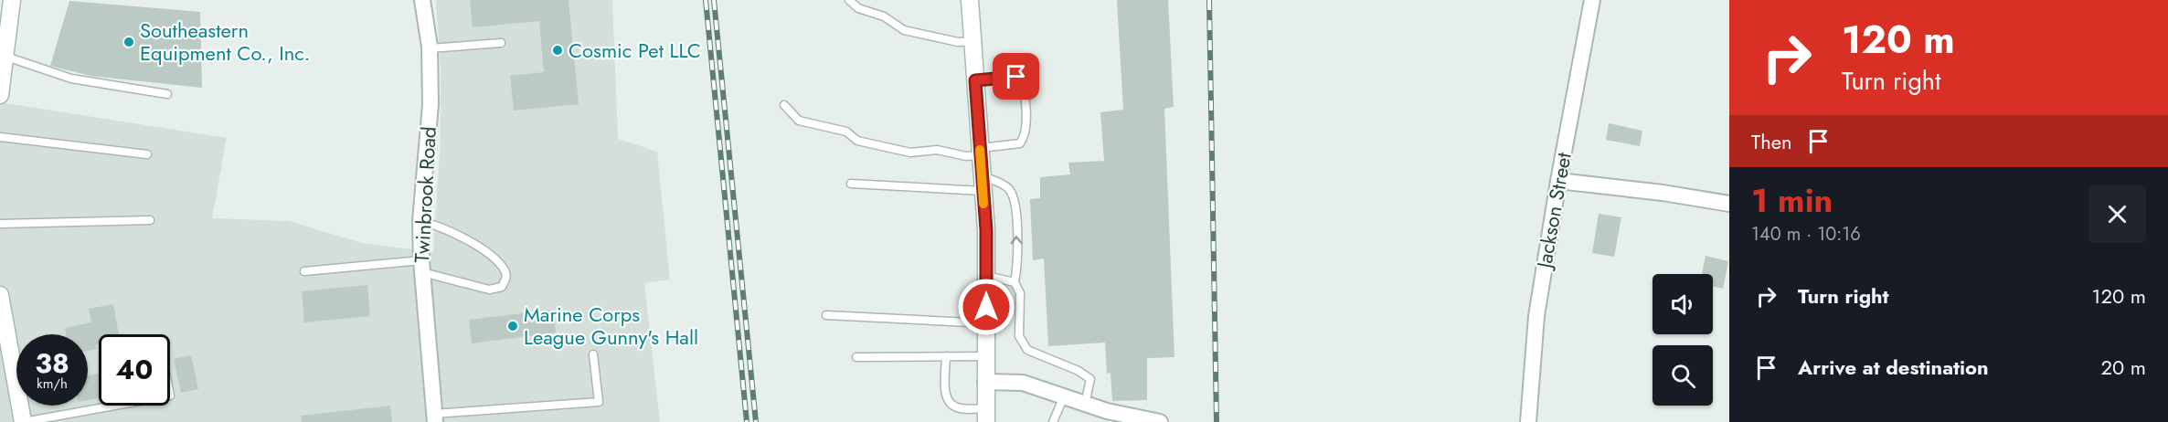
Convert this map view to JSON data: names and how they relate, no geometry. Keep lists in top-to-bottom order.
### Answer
{
  "streets": {
    "street": ["Twinbrook Road", "Jackson Street"]
  },
  "places": ["Southeastern Equipment Co., Inc.", "Cosmic Pet LLC", "Marine Corps League Gunny's Hall"],
  "page": {
    "turn": ["120 m", "Turn right"],
    "then": "Then",
    "heading": ["1 min", "140 m · 10:16"],
    "list": [
      {
        "name": "Turn right",
        "value": "120 m"
      },
      {
        "name": "Arrive at destination",
        "value": "20 m"
      }
    ],
    "speed": "38 km/h",
    "limit": "40"
  }
}
